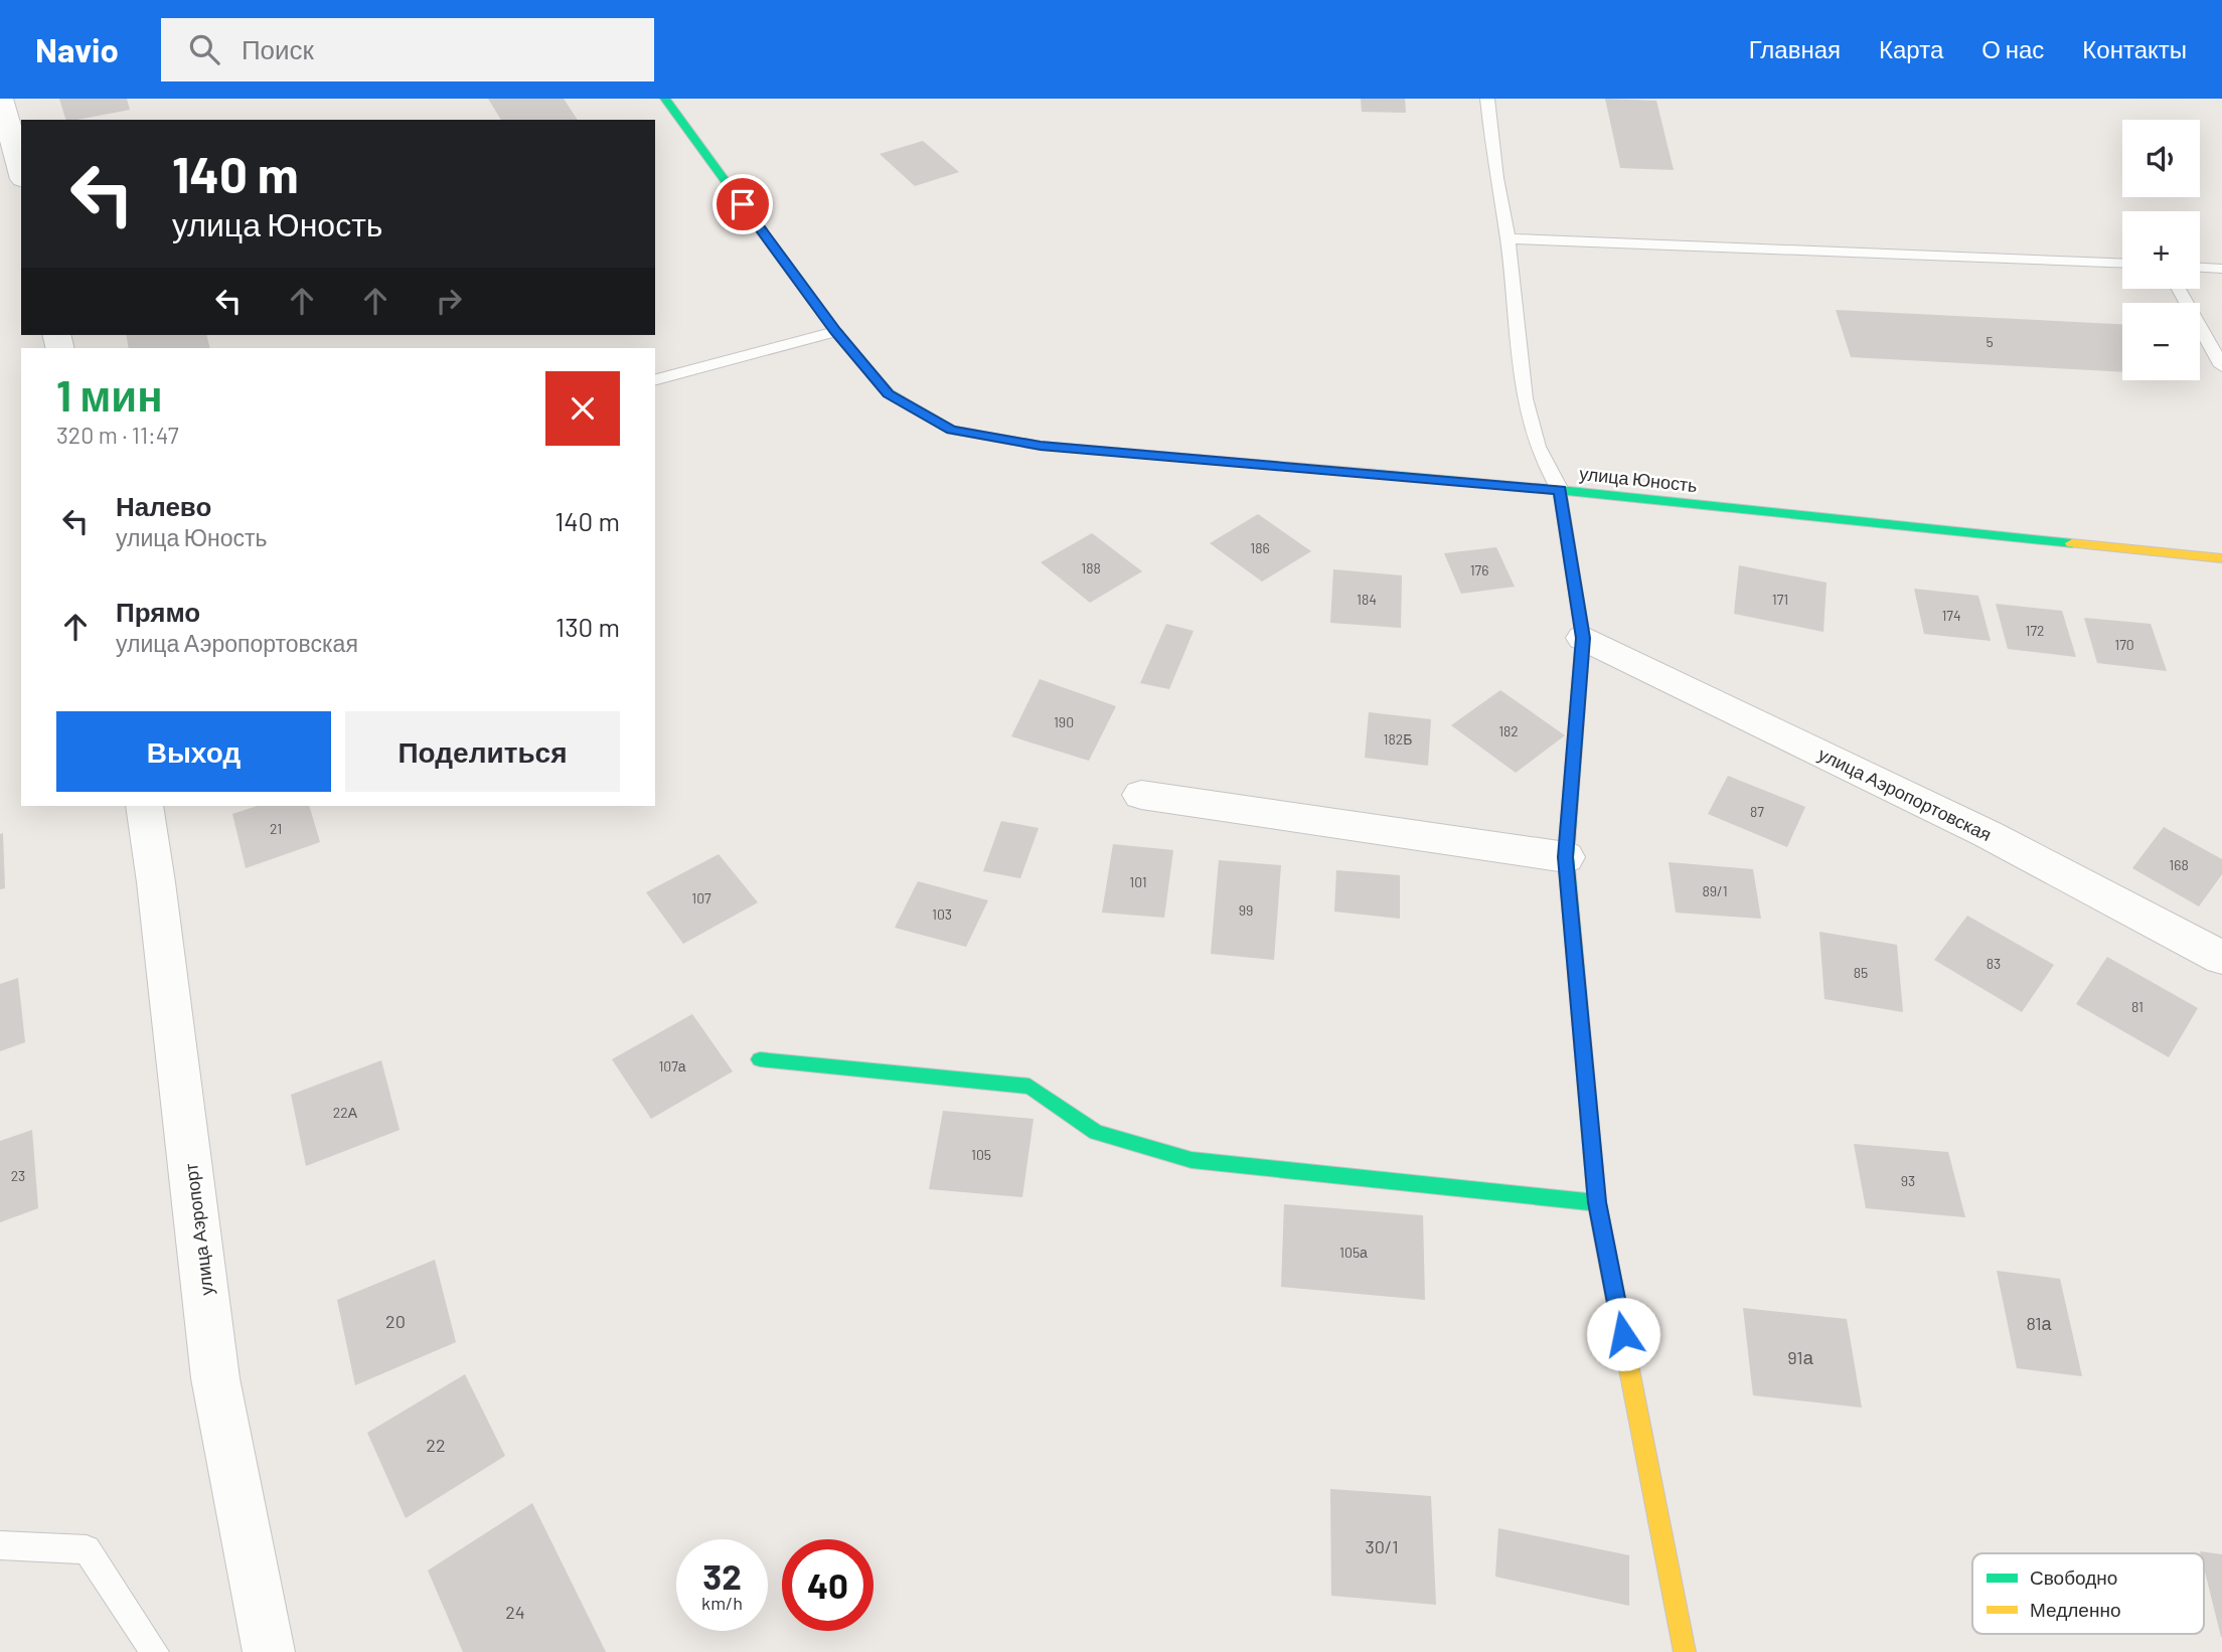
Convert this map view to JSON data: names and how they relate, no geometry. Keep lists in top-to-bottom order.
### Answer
{
  "streets": {
    "street": ["улица Юность", "улица Аэропортовская", "улица Аэропорт"]
  },
  "house_numbers": [
    "5",
    "186",
    "188",
    "176",
    "184",
    "171",
    "174",
    "172",
    "170",
    "190",
    "182",
    "182Б",
    "87",
    "21",
    "168",
    "101",
    "89/1",
    "107",
    "99",
    "103",
    "83",
    "85",
    "81",
    "107а",
    "22А",
    "105",
    "23",
    "93",
    "105а",
    "20",
    "81а",
    "91а",
    "22",
    "30/1",
    "24"
  ],
  "legend": ["Свободно", "Медленно"],
  "page": {
    "header": "Navio",
    "search": "Поиск",
    "nav": [
      "Главная",
      "Карта",
      "О нас",
      "Контакты"
    ],
    "map_buttons": ["+", "−"],
    "turn": ["140 m", "улица Юность"],
    "heading": ["1 мин", "320 m · 11:47"],
    "list": [
      {
        "name": "Налево",
        "note": "улица Юность",
        "value": "140 m"
      },
      {
        "name": "Прямо",
        "note": "улица Аэропортовская",
        "value": "130 m"
      }
    ],
    "buttons": ["Выход", "Поделиться"],
    "speed": "32 km/h",
    "limit": "40"
  }
}
